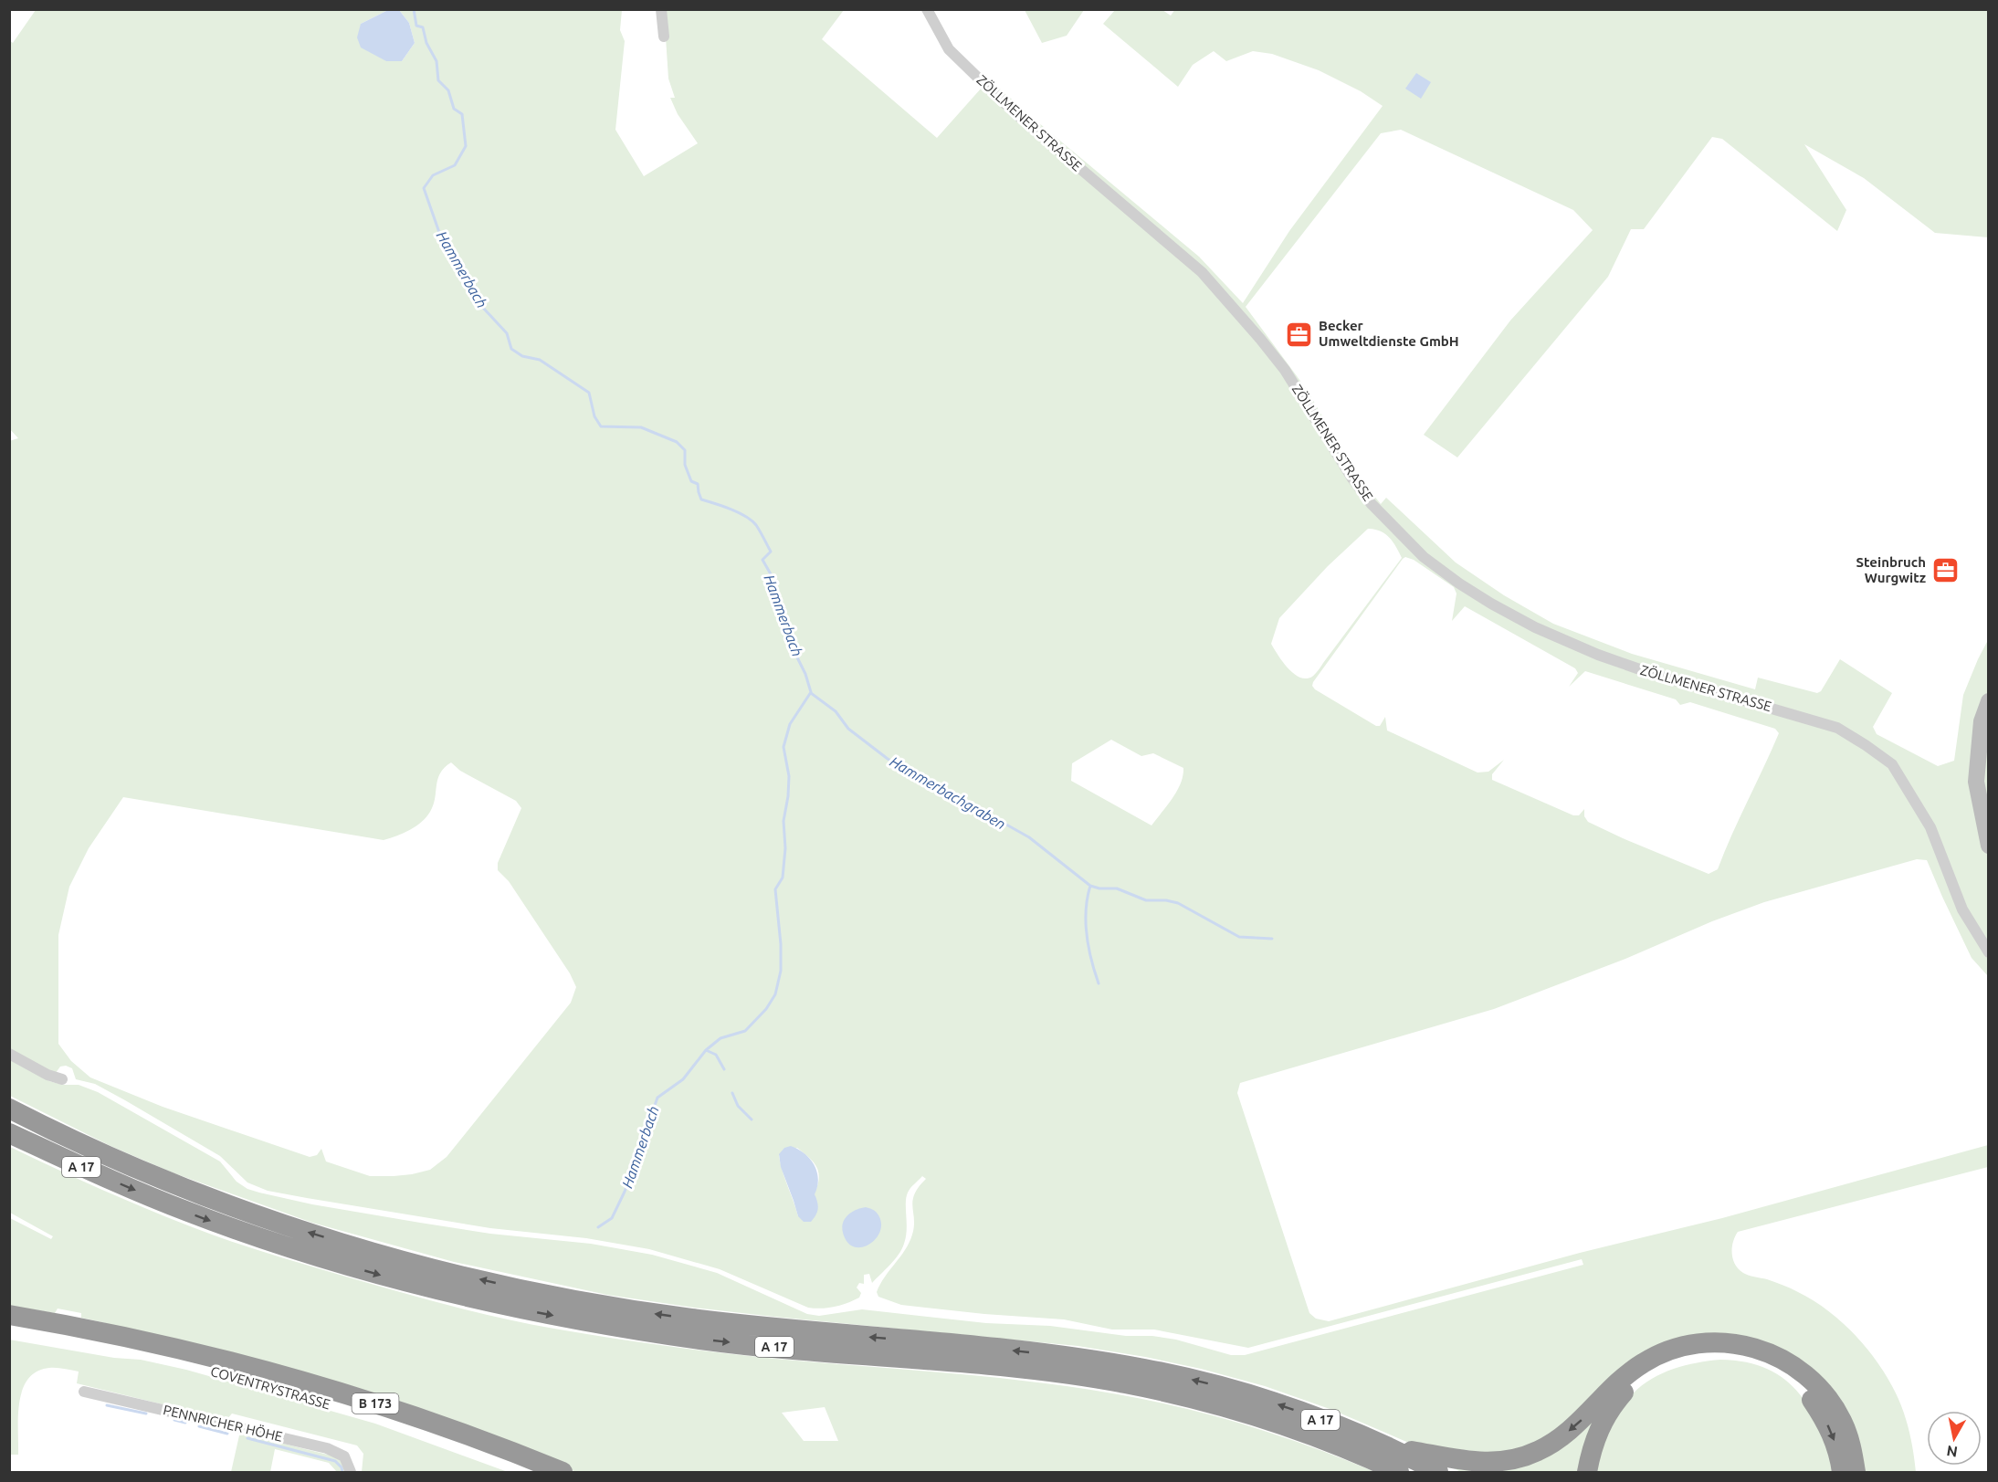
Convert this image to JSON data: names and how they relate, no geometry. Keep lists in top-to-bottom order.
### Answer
{
  "streets": {
    "highway": ["A 17", "COVENTRYSTRASSE", "B 173"],
    "street": ["ZÖLLMENER STRASSE", "PENNRICHER HÖHE"]
  },
  "water": ["Hammerbach", "Hammerbachgraben"],
  "places": {
    "office": ["Becker Umweltdienste GmbH", "Steinbruch Wurgwitz"]
  },
  "north": "bottom"
}
